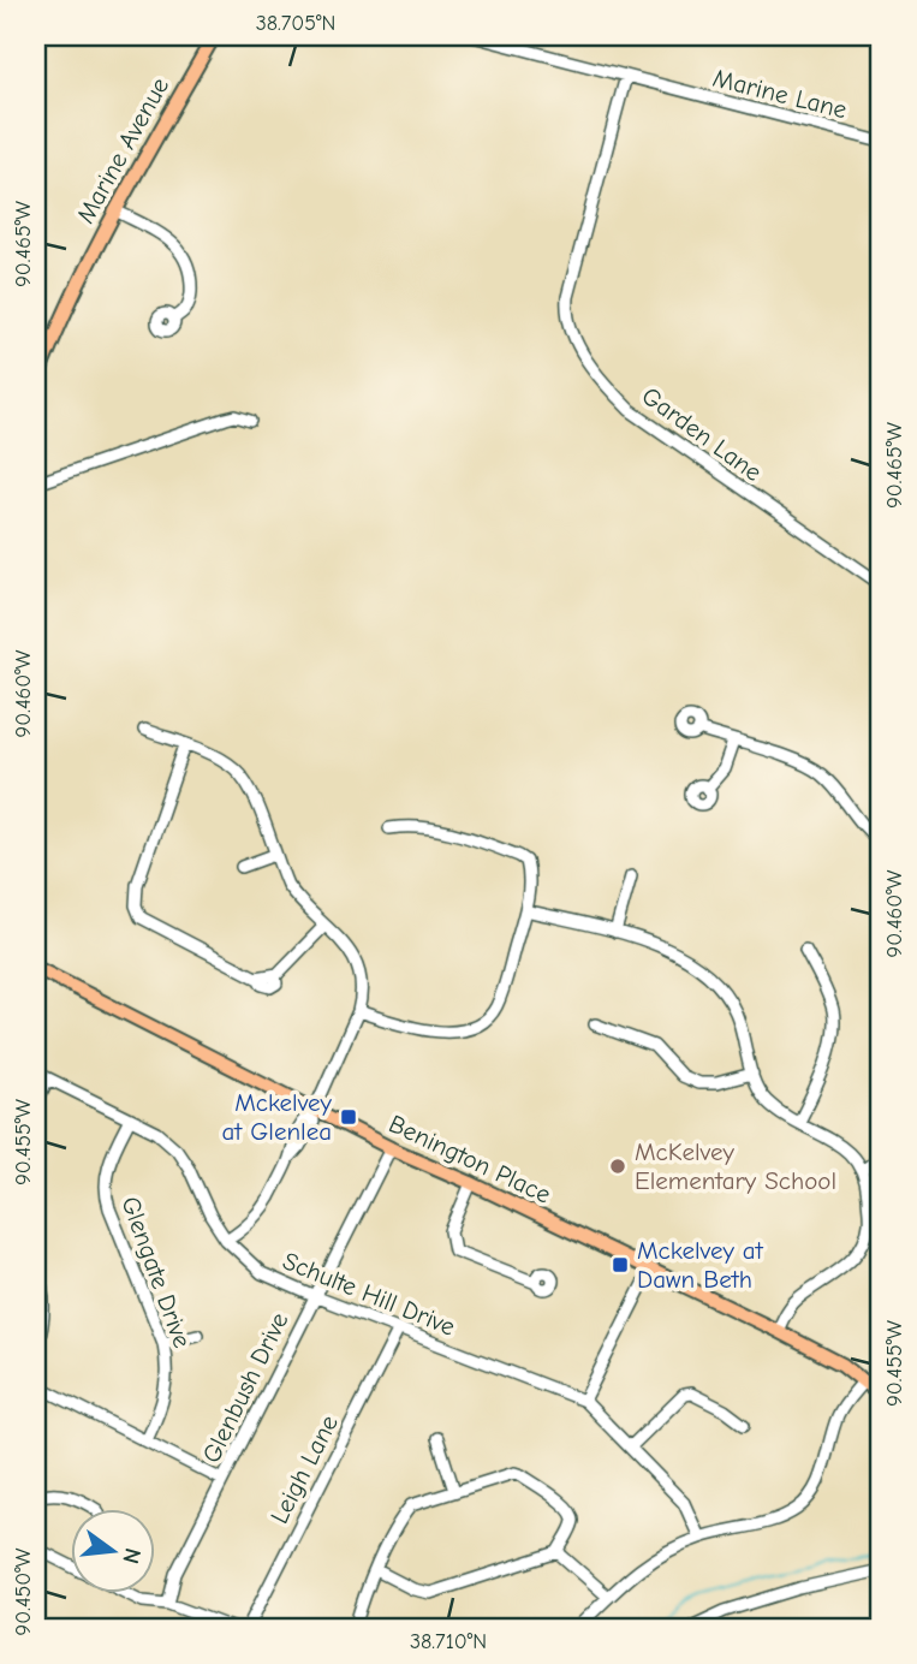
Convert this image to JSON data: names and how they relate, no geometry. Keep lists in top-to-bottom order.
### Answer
{
  "streets": {
    "main road": ["Marine Avenue", "Benington Place"],
    "street": [
      "Marine Lane",
      "Garden Lane",
      "Glengate Drive",
      "Schulte Hill Drive",
      "Glenbush Drive",
      "Leigh Lane"
    ]
  },
  "crossings": [
    ["Marine Lane", "Garden Lane"],
    ["Benington Place", "Glenbush Drive"],
    ["Glengate Drive", "Schulte Hill Drive"],
    ["Schulte Hill Drive", "Glenbush Drive"],
    ["Schulte Hill Drive", "Leigh Lane"]
  ],
  "places": {
    "transit": ["Mckelvey at Glenlea", "Mckelvey at Dawn Beth"],
    "other": ["McKelvey Elementary School"]
  },
  "north": "right",
  "coordinates": [
    "38.705°N",
    "90.465°W",
    "90.460°W",
    "90.455°W",
    "90.450°W",
    "38.710°N"
  ]
}
